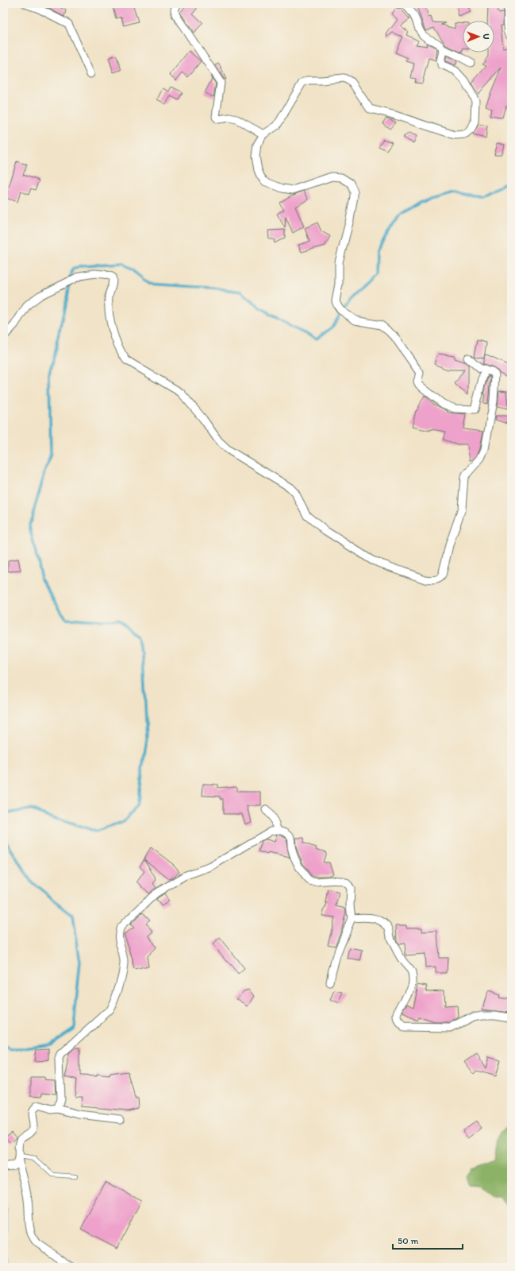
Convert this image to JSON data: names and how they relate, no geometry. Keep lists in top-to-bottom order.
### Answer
{
  "scale_bar": "50 m",
  "north": "right"
}
